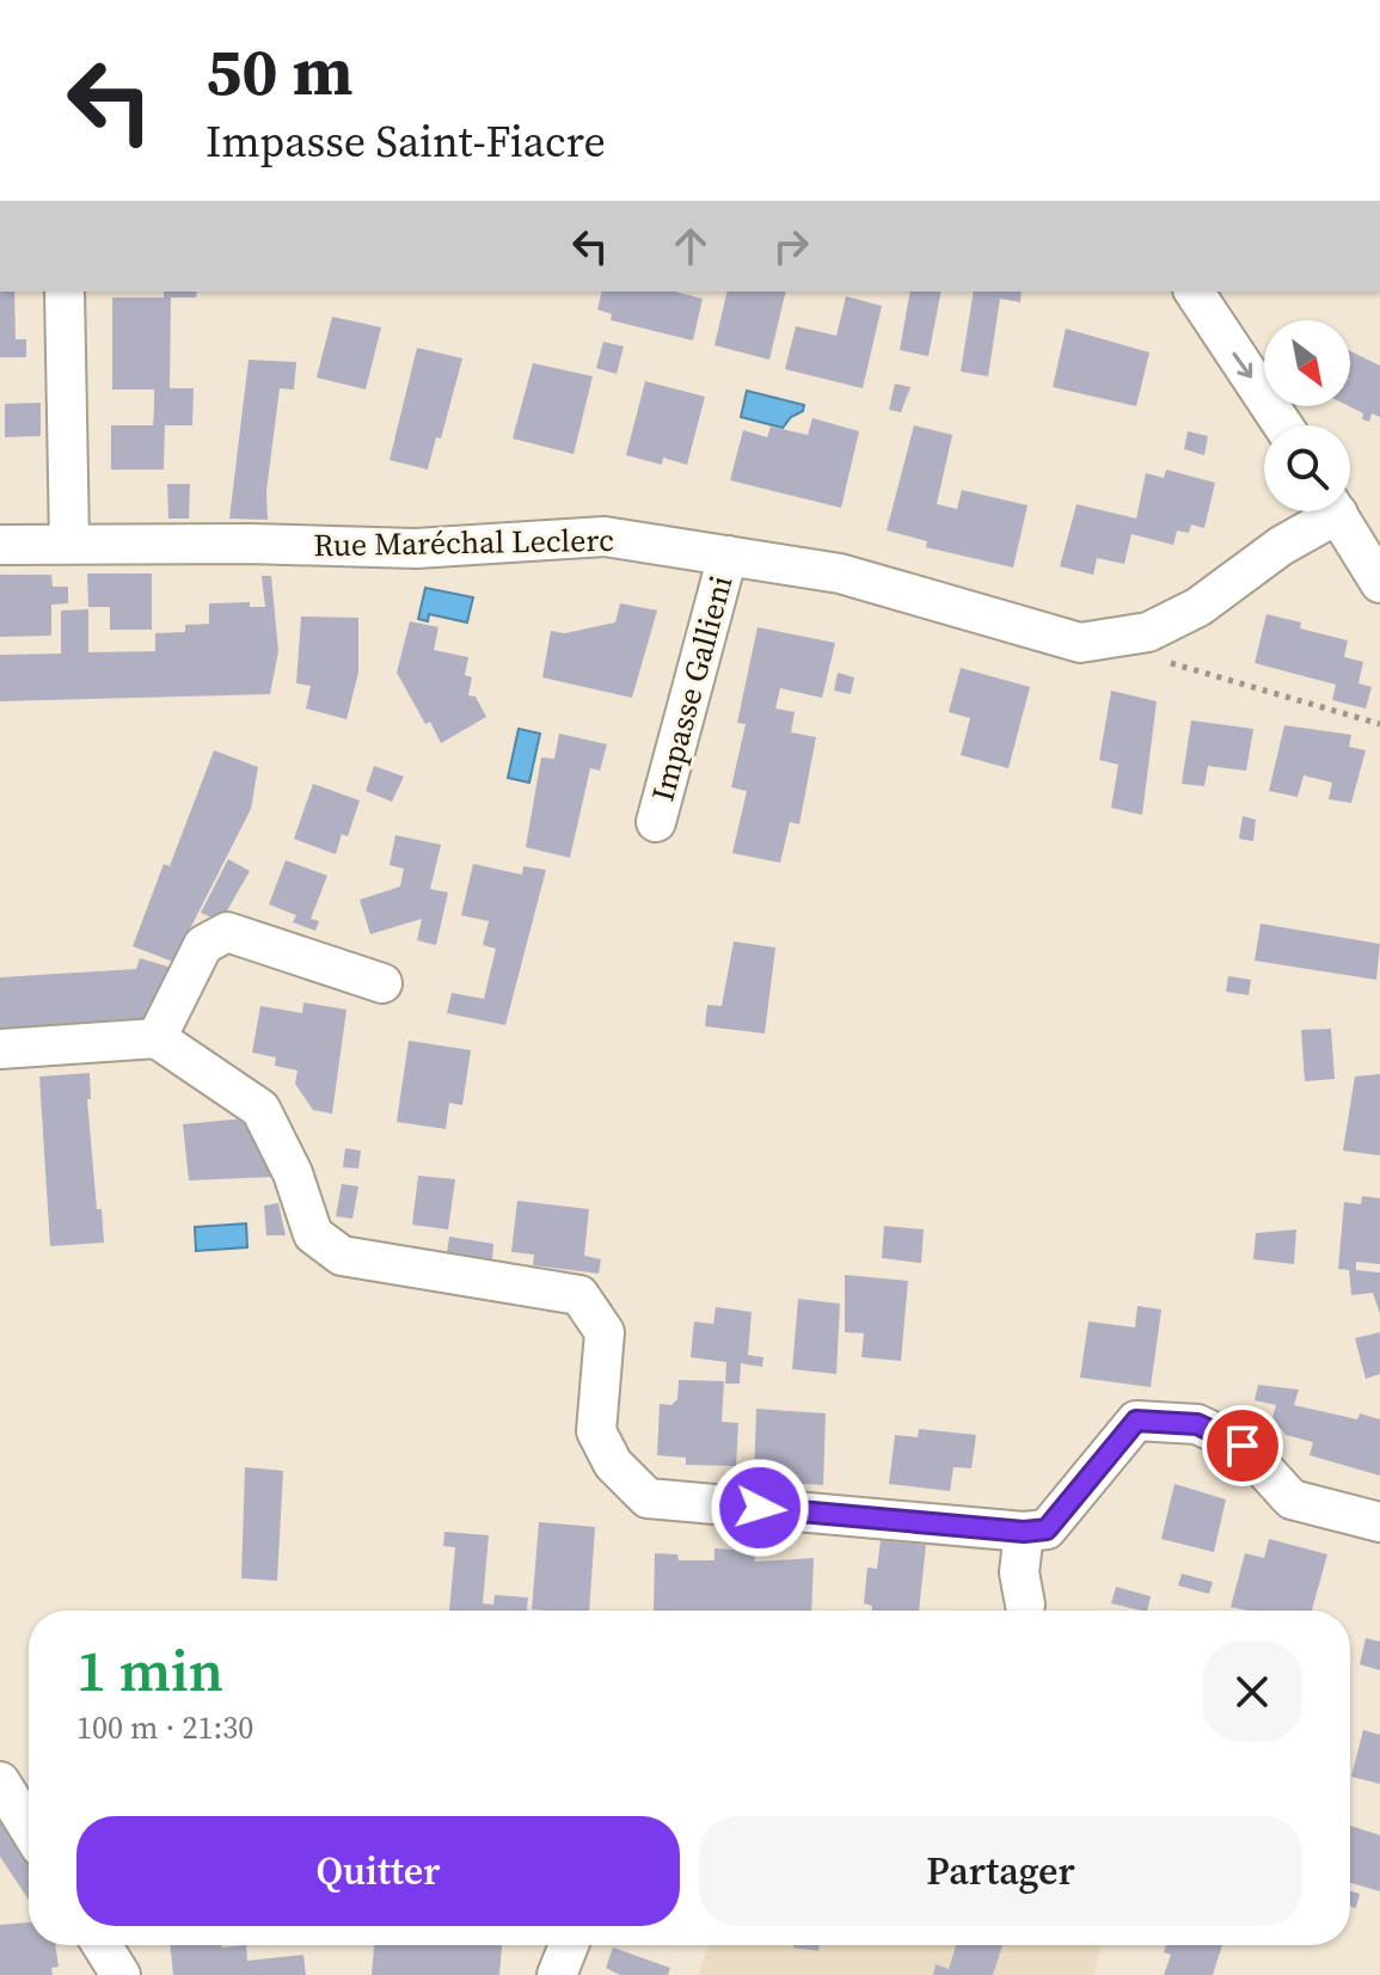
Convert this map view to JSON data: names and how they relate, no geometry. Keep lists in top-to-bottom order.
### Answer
{
  "streets": {
    "street": ["Rue Maréchal Leclerc", "Impasse Gallieni"]
  },
  "crossings": [
    ["Rue Maréchal Leclerc", "Impasse Gallieni"]
  ],
  "north": "bottom right",
  "page": {
    "turn": ["50 m", "Impasse Saint-Fiacre"],
    "heading": ["1 min", "100 m · 21:30"],
    "buttons": ["Quitter", "Partager"]
  }
}
